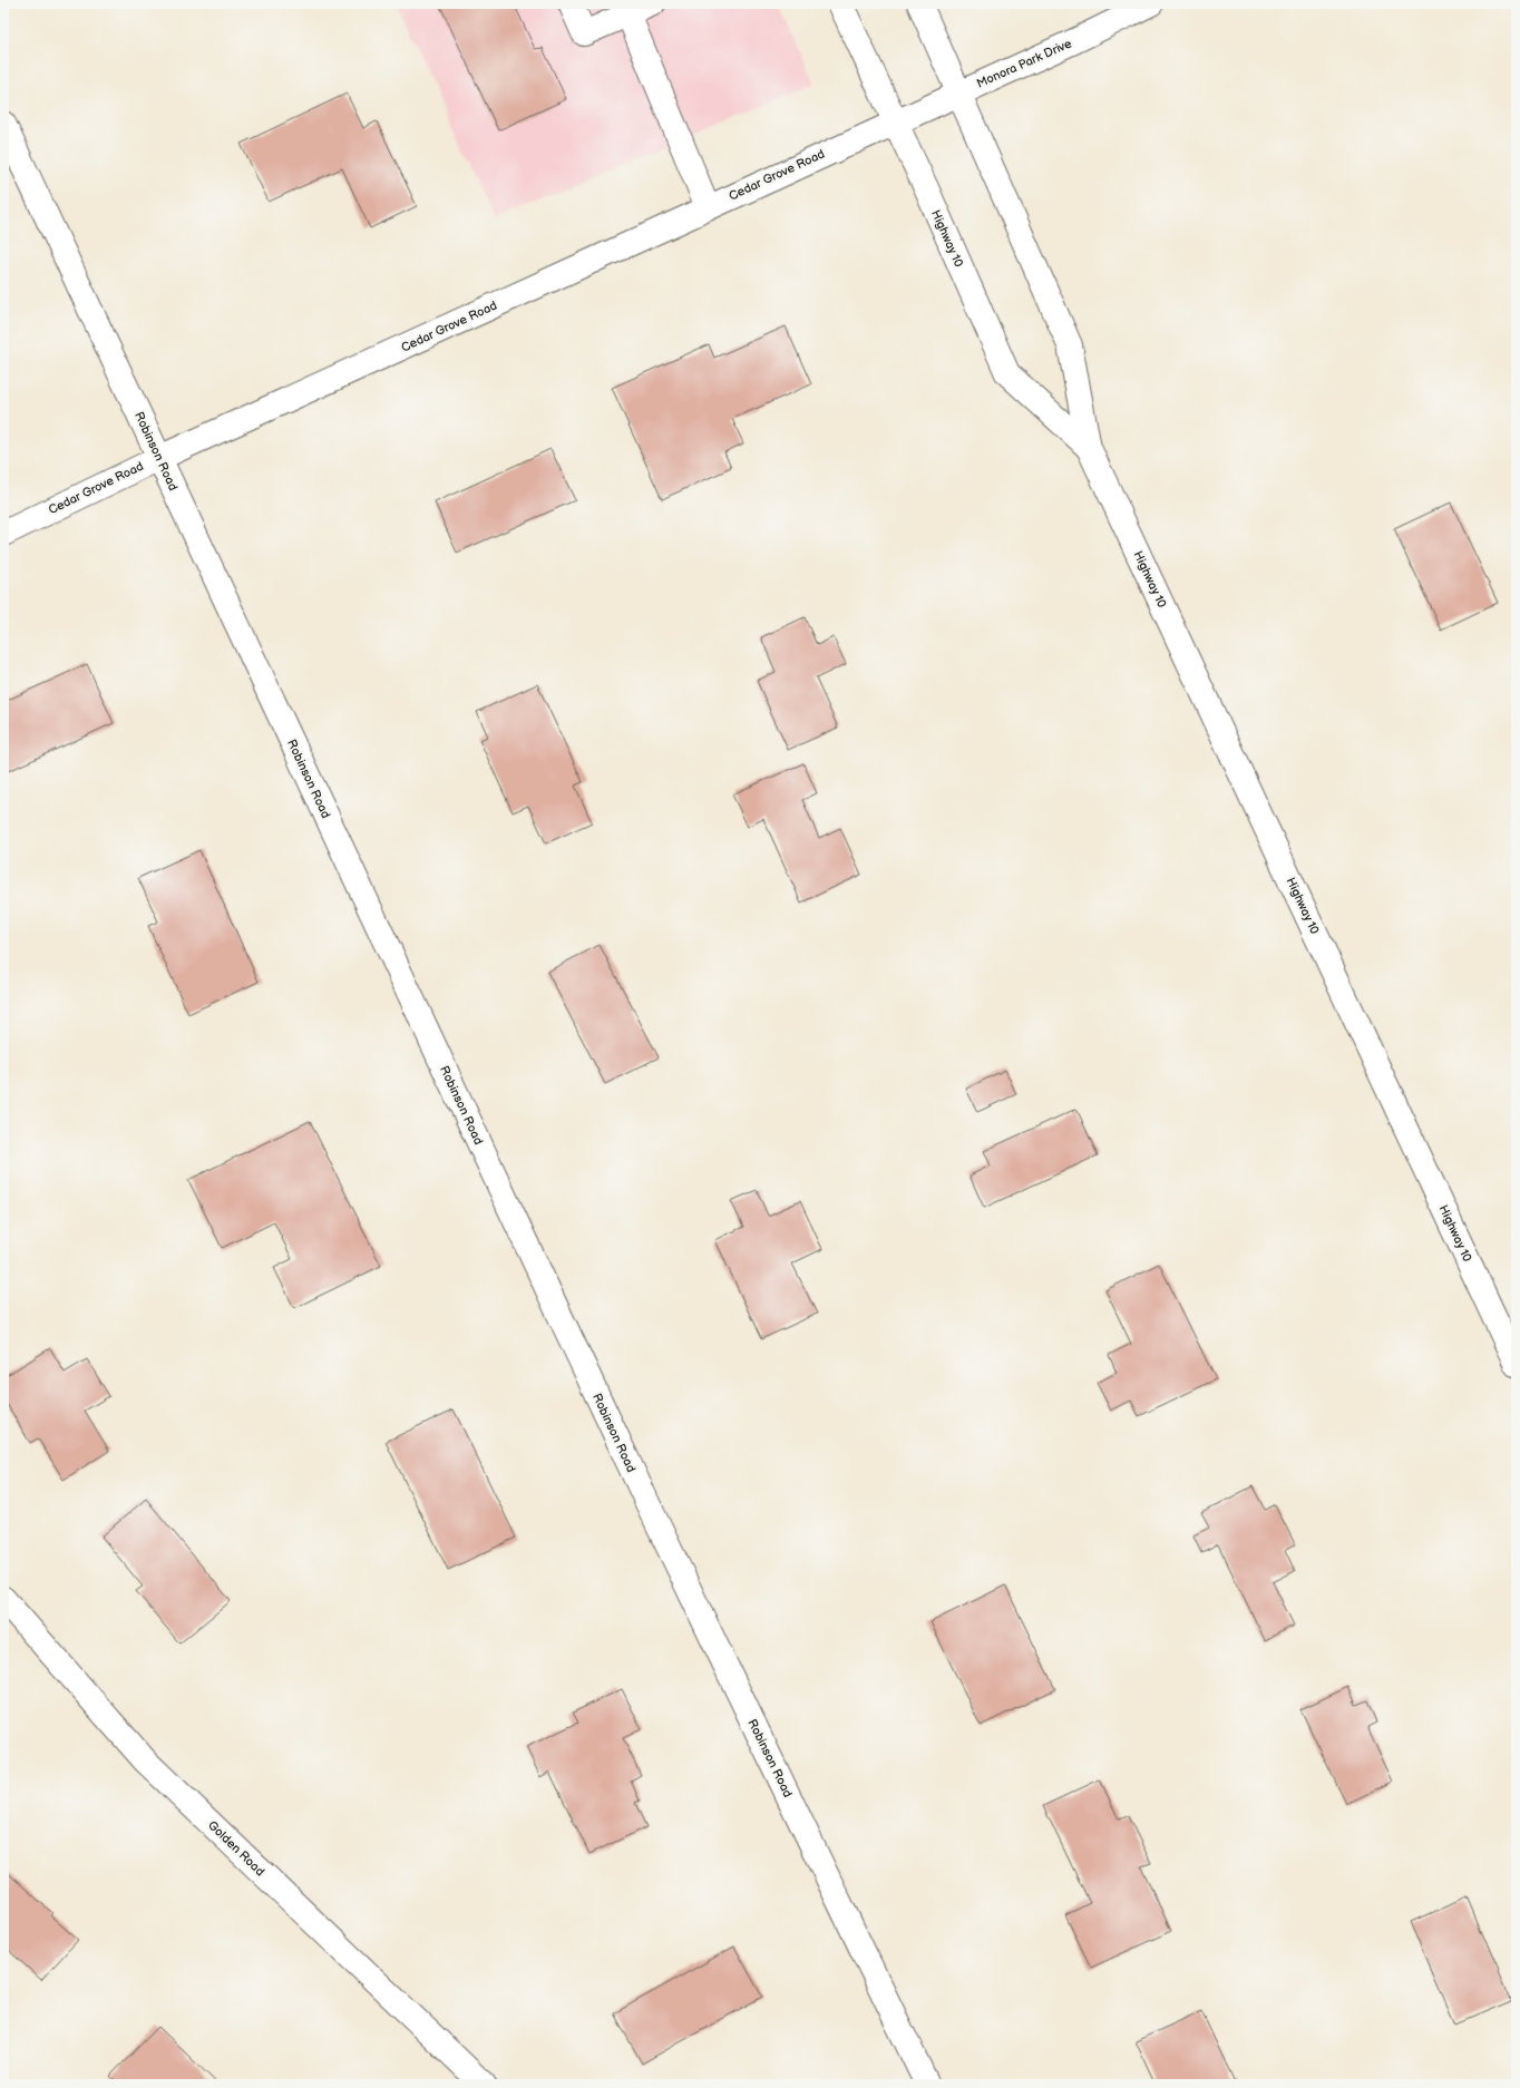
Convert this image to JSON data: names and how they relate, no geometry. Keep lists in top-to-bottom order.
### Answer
{
  "streets": {
    "main road": [
      "Monora Park Drive",
      "Cedar Grove Road",
      "Highway 10",
      "Robinson Road",
      "Golden Road"
    ]
  },
  "crossings": [
    ["Monora Park Drive", "Cedar Grove Road"],
    ["Monora Park Drive", "Highway 10"],
    ["Cedar Grove Road", "Highway 10"],
    ["Cedar Grove Road", "Robinson Road"]
  ]
}
